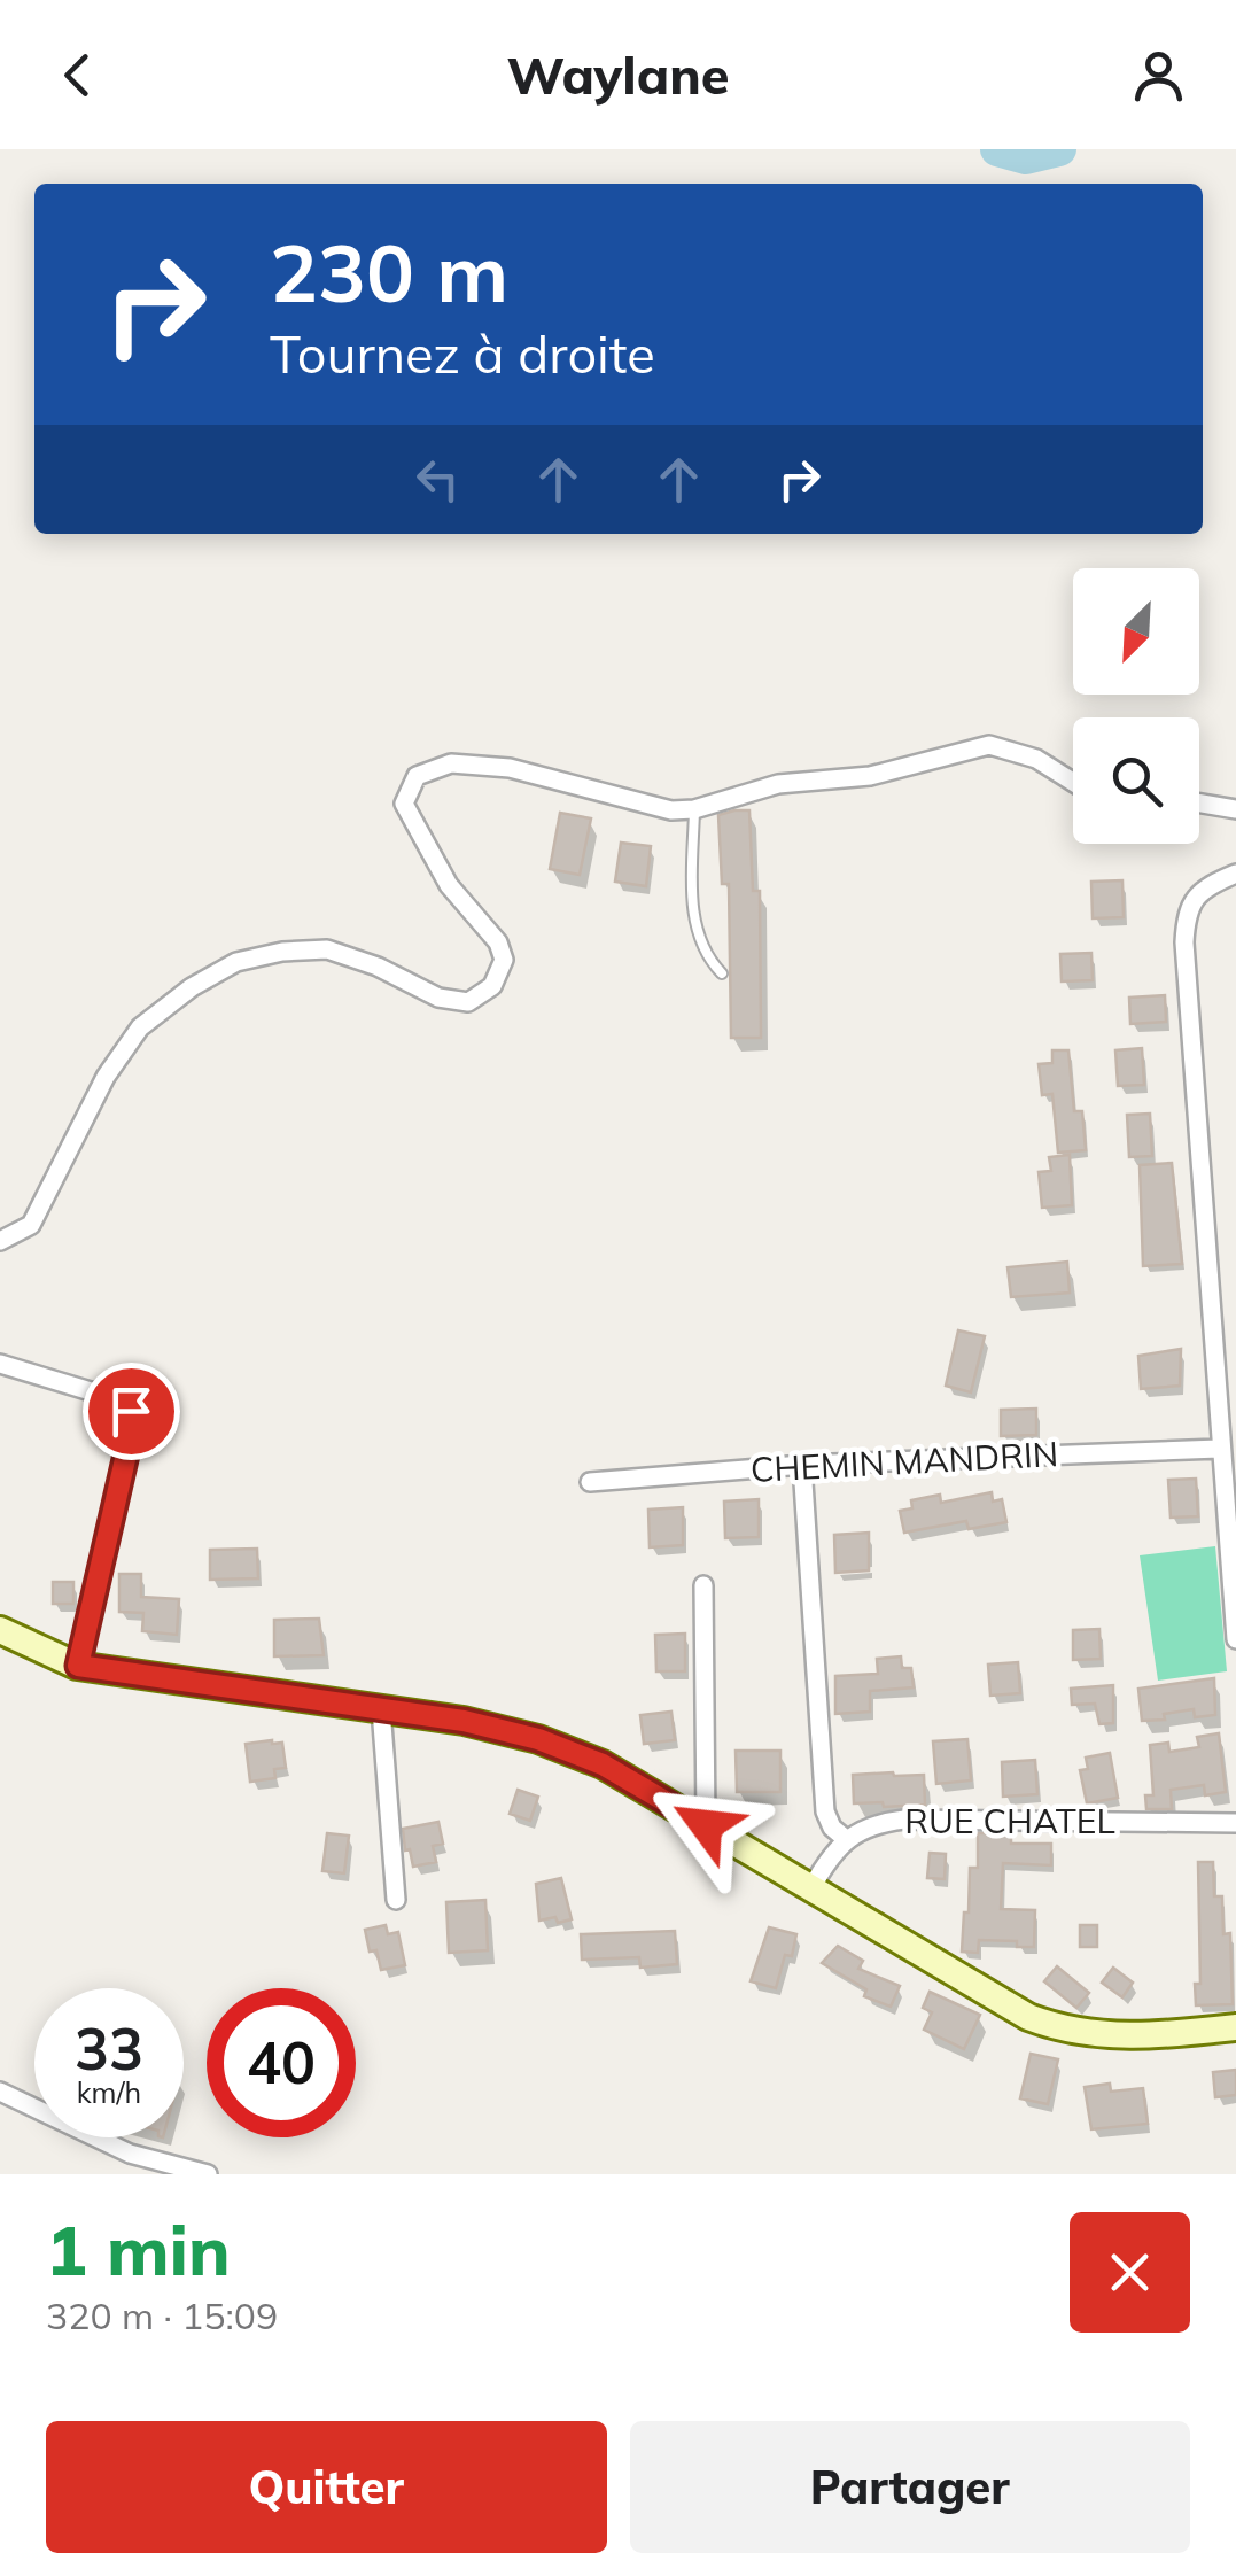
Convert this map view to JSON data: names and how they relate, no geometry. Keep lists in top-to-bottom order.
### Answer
{
  "streets": {
    "street": ["CHEMIN MANDRIN", "RUE CHATEL"]
  },
  "north": "bottom left",
  "page": {
    "header": "Waylane",
    "turn": ["230 m", "Tournez à droite"],
    "speed": "33 km/h",
    "limit": "40",
    "heading": ["1 min", "320 m · 15:09"],
    "buttons": ["Quitter", "Partager"]
  }
}
